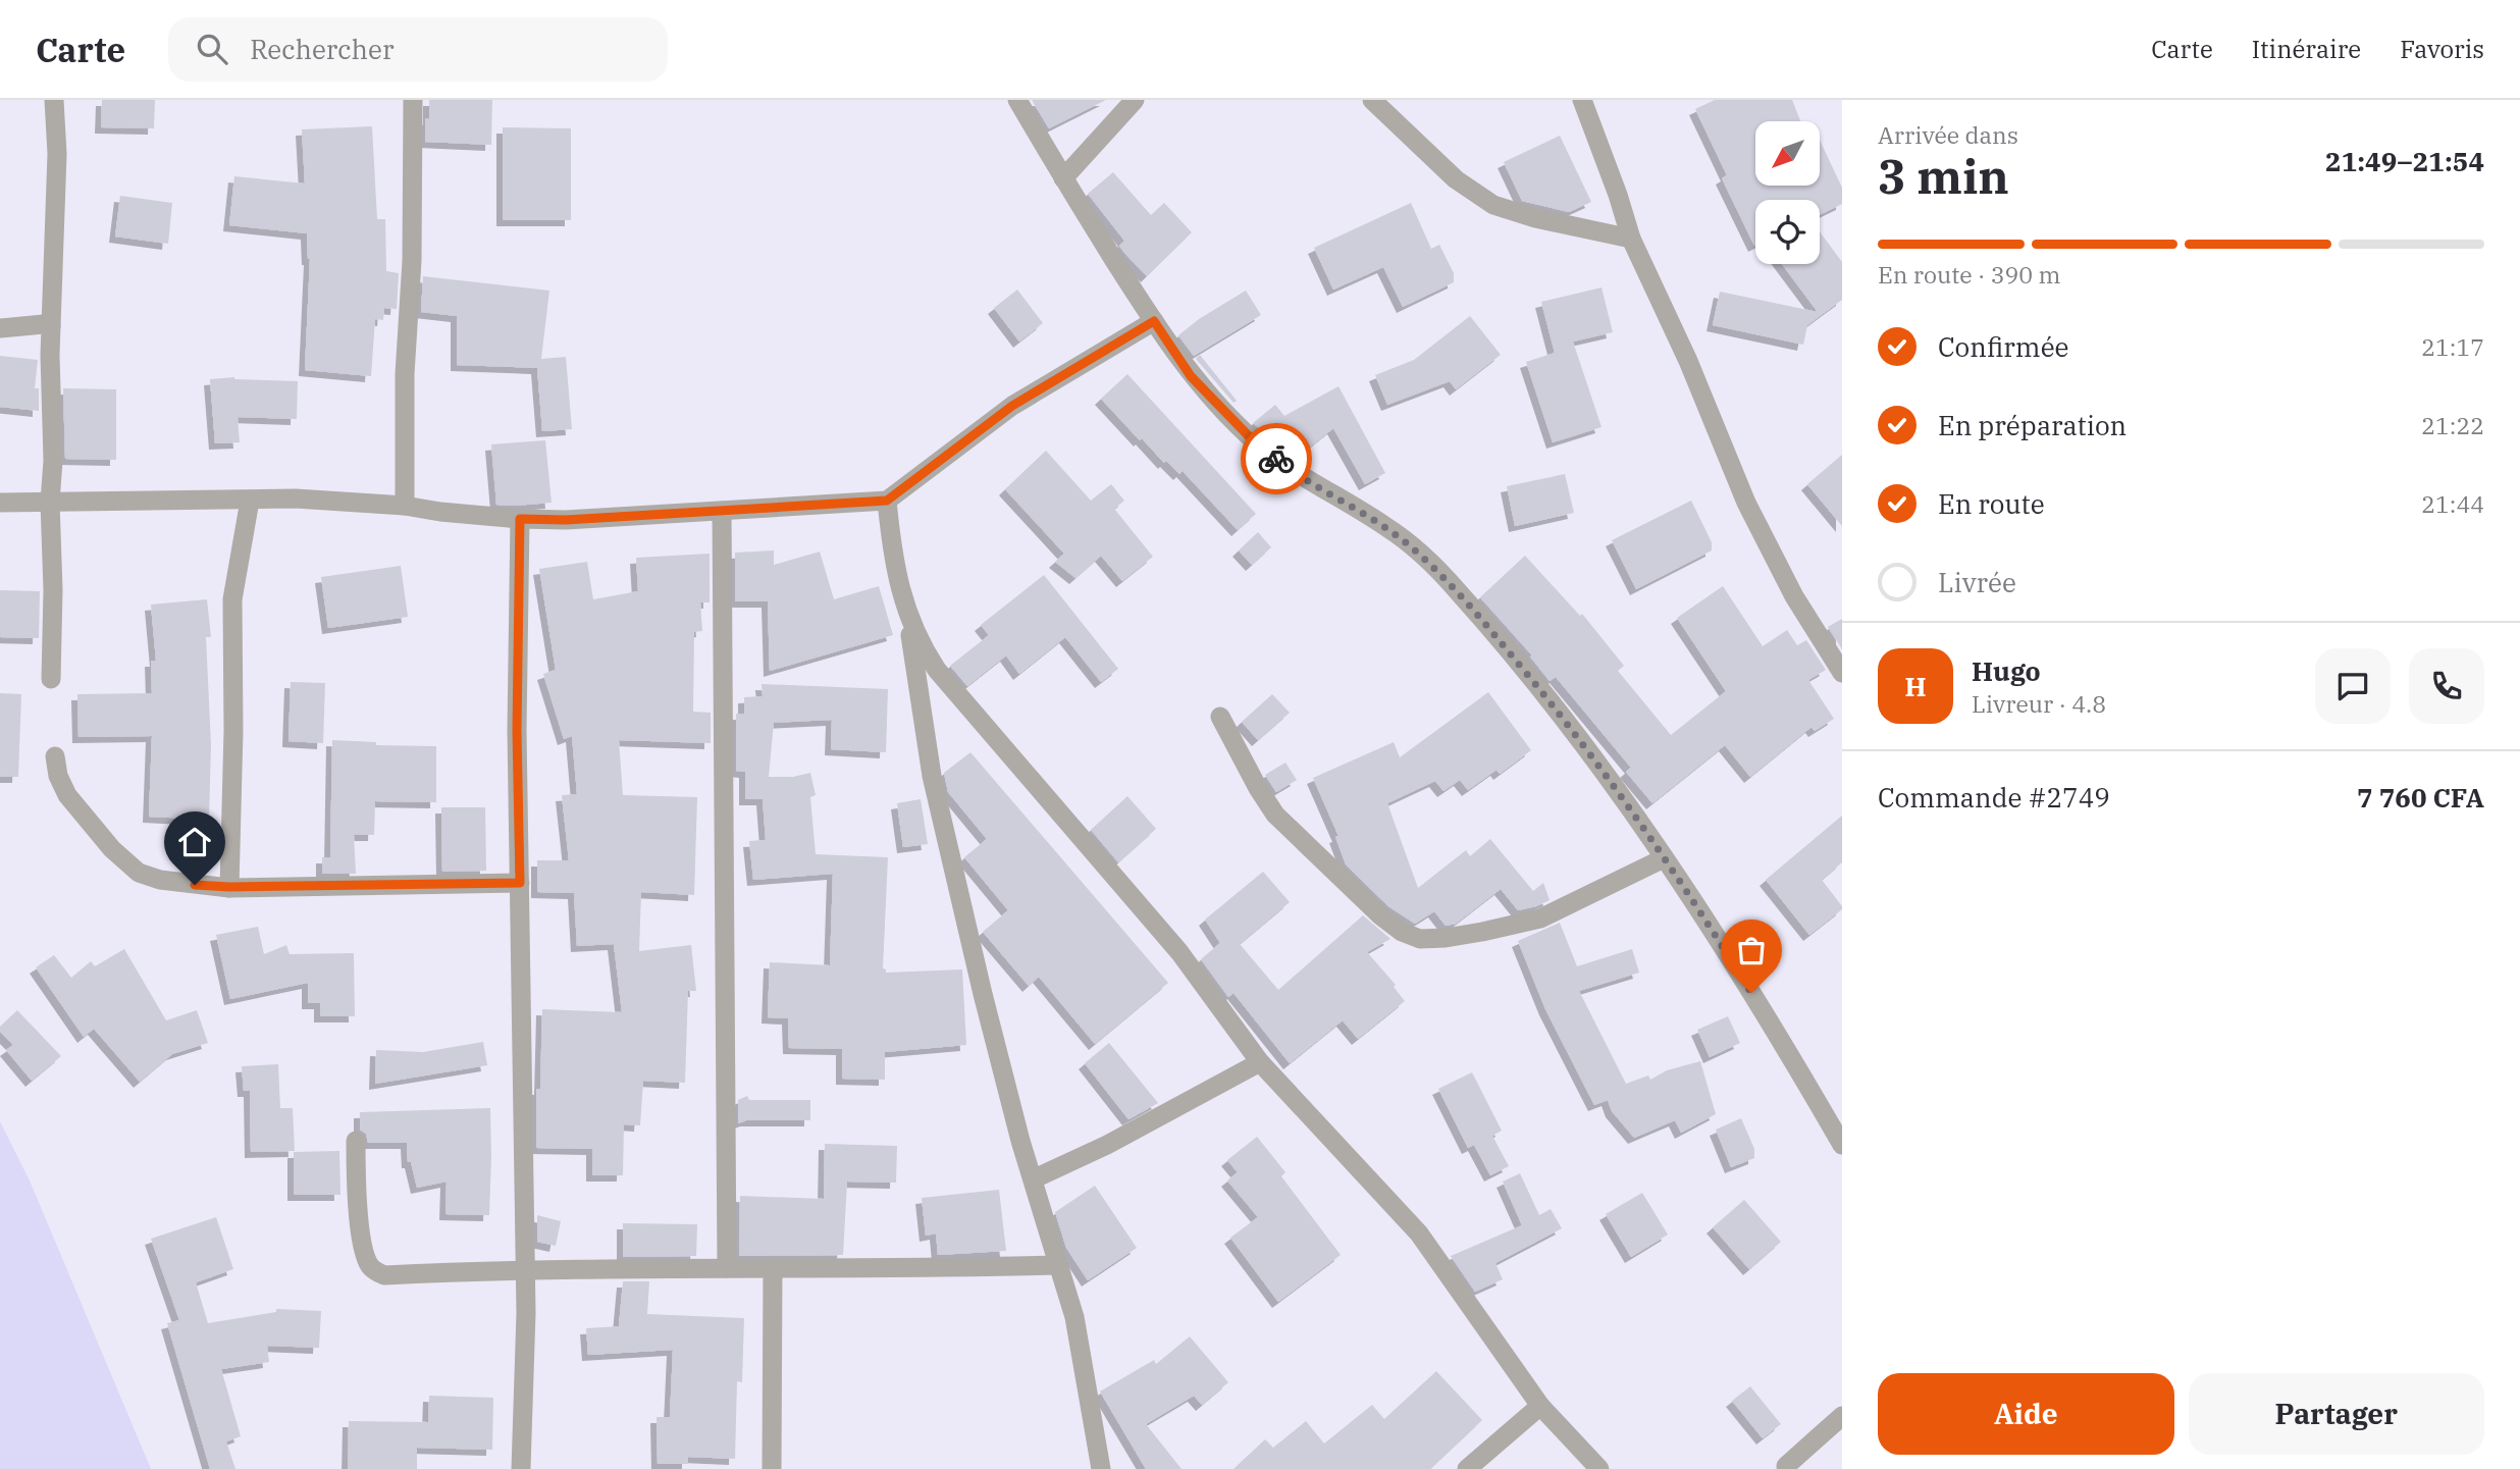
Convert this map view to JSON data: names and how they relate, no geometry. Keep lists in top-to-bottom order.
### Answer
{
  "north": "bottom left",
  "page": {
    "header": "Carte",
    "search": "Rechercher",
    "nav": ["Carte", "Itinéraire", "Favoris"],
    "heading": ["3 min", "Arrivée dans", "21:49–21:54"],
    "panel": [
      "Hugo",
      "Livreur · 4.8",
      "Commande #2749",
      "7 760 CFA"
    ],
    "bar": "En route · 390 m",
    "list": [
      ["Confirmée", "21:17"],
      ["En préparation", "21:22"],
      ["En route", "21:44"],
      "Livrée"
    ],
    "round": "H",
    "buttons": ["Aide", "Partager"]
  }
}
